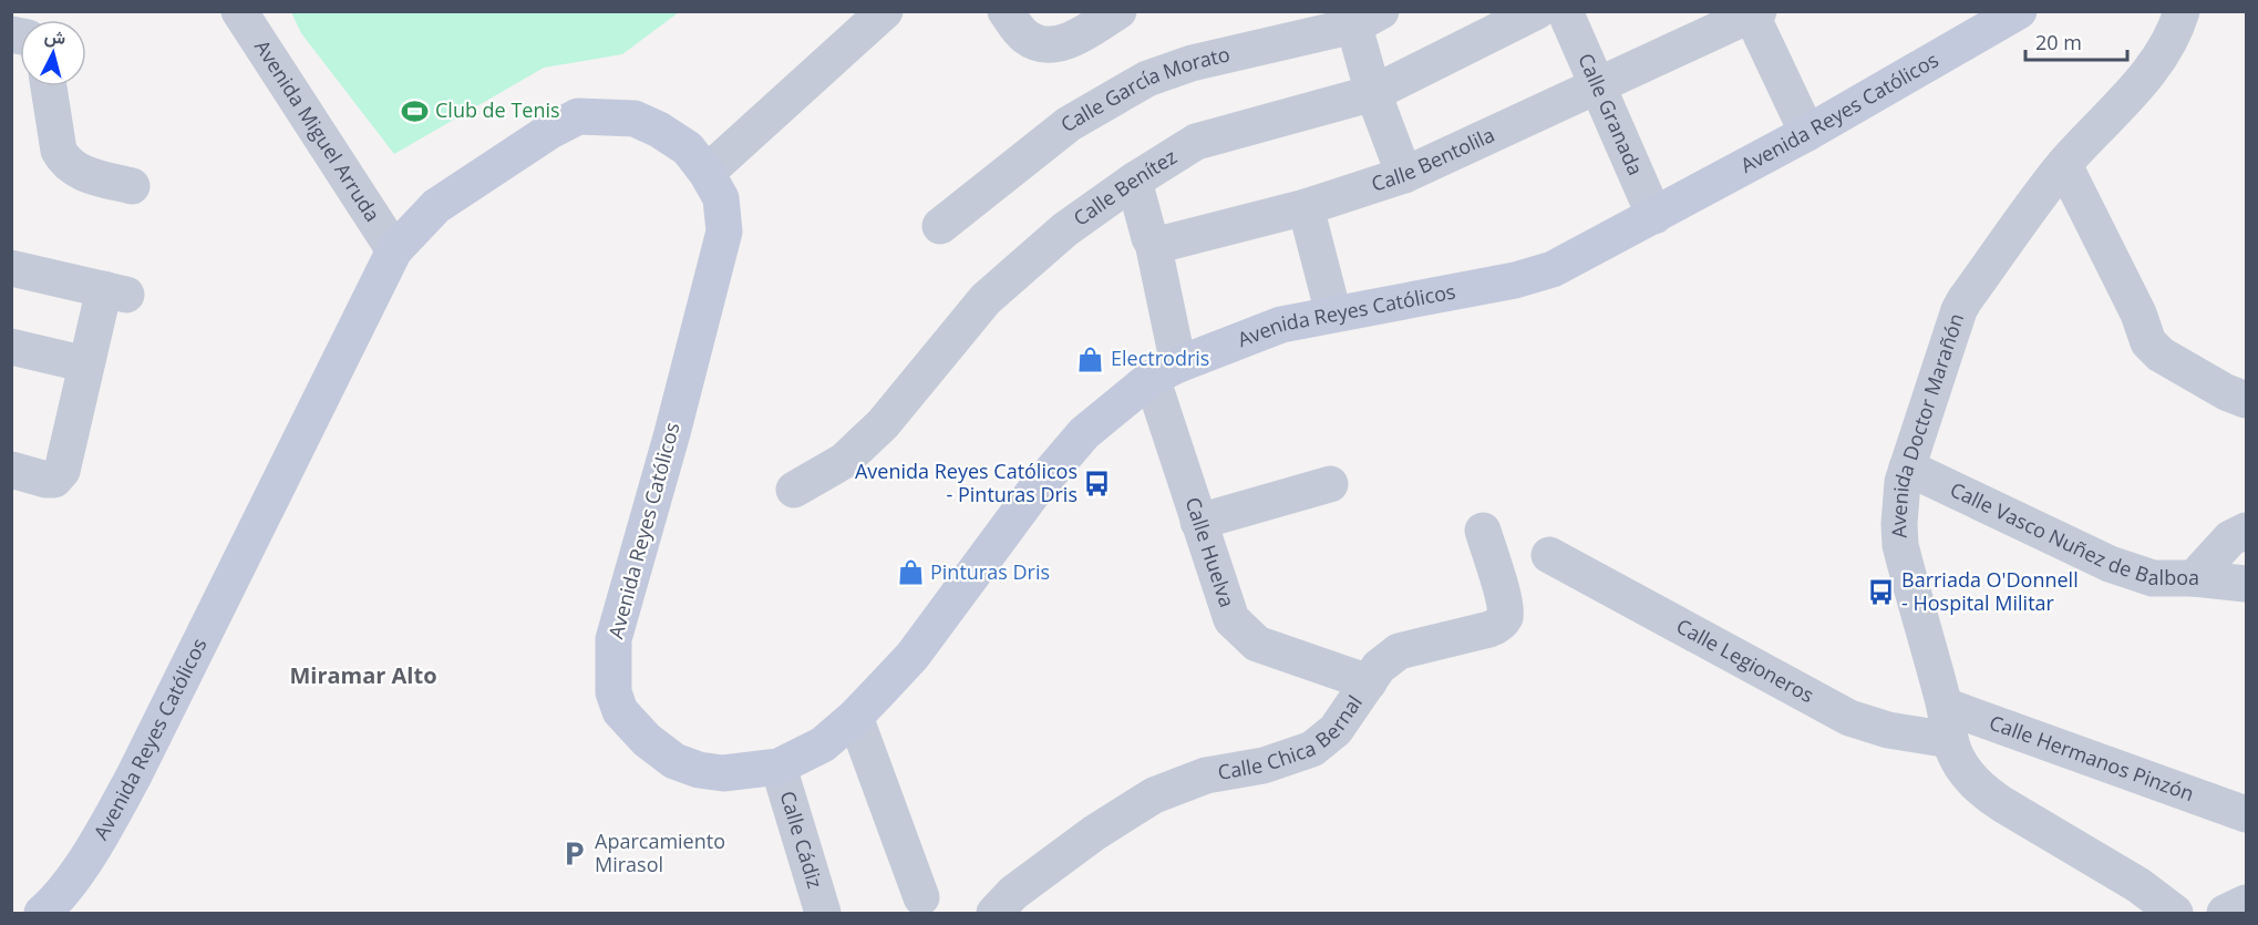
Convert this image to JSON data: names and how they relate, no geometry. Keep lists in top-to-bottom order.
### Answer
{
  "streets": {
    "main road": ["Avenida Reyes Católicos"],
    "street": [
      "Calle García Morato",
      "Calle Granada",
      "Avenida Miguel Arruda",
      "Calle Bentolila",
      "Calle Benítez",
      "Avenida Doctor Marañón",
      "Calle Vasco Nuñez de Balboa",
      "Calle Huelva",
      "Calle Legioneros",
      "Calle Chica Bernal",
      "Calle Hermanos Pinzón",
      "Calle Cádiz"
    ]
  },
  "crossings": [
    ["Avenida Reyes Católicos", "Calle Granada"],
    ["Avenida Reyes Católicos", "Avenida Miguel Arruda"],
    ["Avenida Reyes Católicos", "Calle Huelva"],
    ["Avenida Reyes Católicos", "Calle Cádiz"],
    ["Calle Granada", "Calle Bentolila"],
    ["Calle Bentolila", "Calle Huelva"],
    ["Avenida Doctor Marañón", "Calle Vasco Nuñez de Balboa"],
    ["Avenida Doctor Marañón", "Calle Legioneros"],
    ["Avenida Doctor Marañón", "Calle Hermanos Pinzón"],
    ["Calle Huelva", "Calle Chica Bernal"],
    ["Calle Legioneros", "Calle Hermanos Pinzón"]
  ],
  "districts": ["Miramar Alto"],
  "places": {
    "sports": ["Club de Tenis"],
    "shop": ["Electrodris", "Pinturas Dris"],
    "bus stop": ["Avenida Reyes Católicos - Pinturas Dris", "Barriada O'Donnell - Hospital Militar"],
    "parking": ["Aparcamiento Mirasol"]
  },
  "scale_bar": "20 m",
  "north": "top"
}
